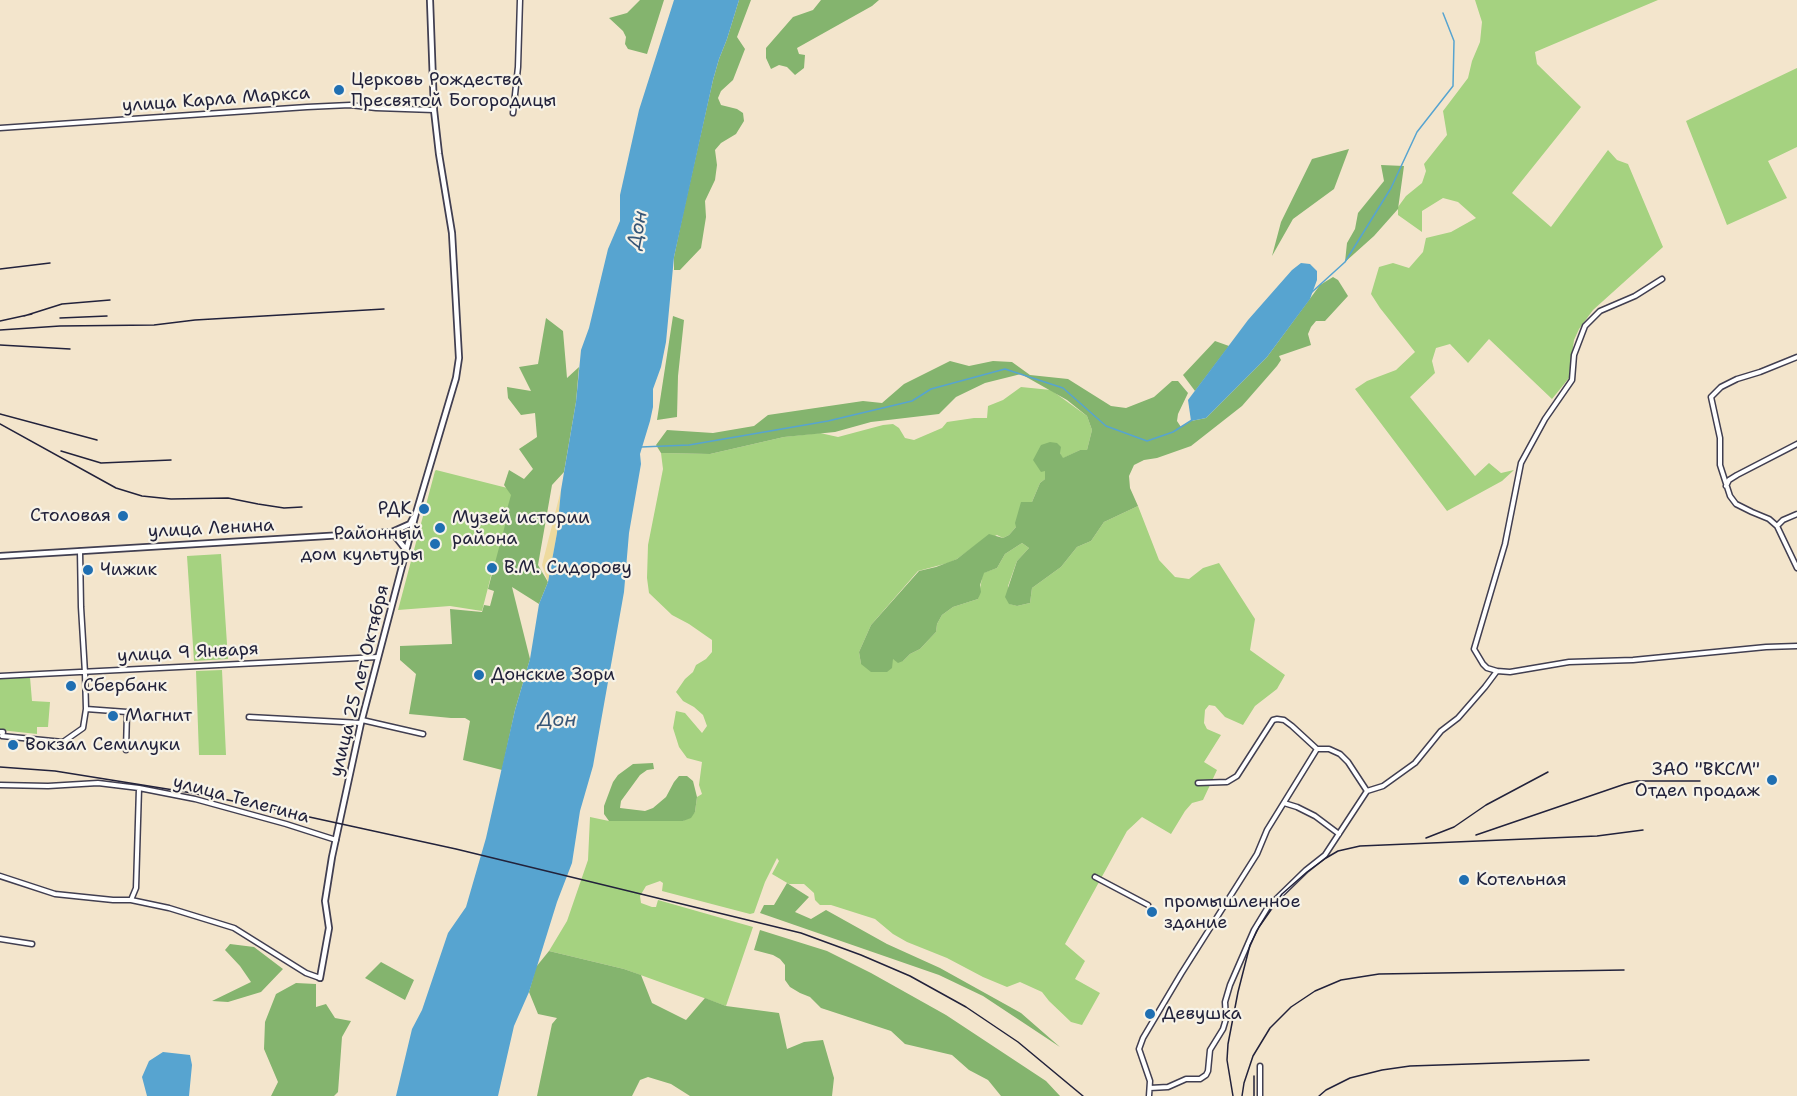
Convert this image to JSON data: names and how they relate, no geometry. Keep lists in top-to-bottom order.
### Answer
{
  "streets": {
    "street": [
      "улица Карла Маркса",
      "улица Ленина",
      "улица 9 Января",
      "улица 25 лет Октября",
      "улица Телегина"
    ]
  },
  "crossings": [
    ["улица Карла Маркса", "улица 25 лет Октября"],
    ["улица 9 Января", "улица 25 лет Октября"],
    ["улица 25 лет Октября", "улица Телегина"]
  ],
  "water": ["Дон"],
  "places": [
    "Церковь Рождества Пресвятой Богородицы",
    "РДК",
    "Столовая",
    "Музей истории района",
    "Районный дом культуры",
    "В.М. Сидорову",
    "Чижик",
    "Донские Зори",
    "Сбербанк",
    "Магнит",
    "Вокзал Семилуки",
    "ЗАО \"ВКСМ\" Отдел продаж",
    "Котельная",
    "промышленное здание",
    "Девушка"
  ]
}
